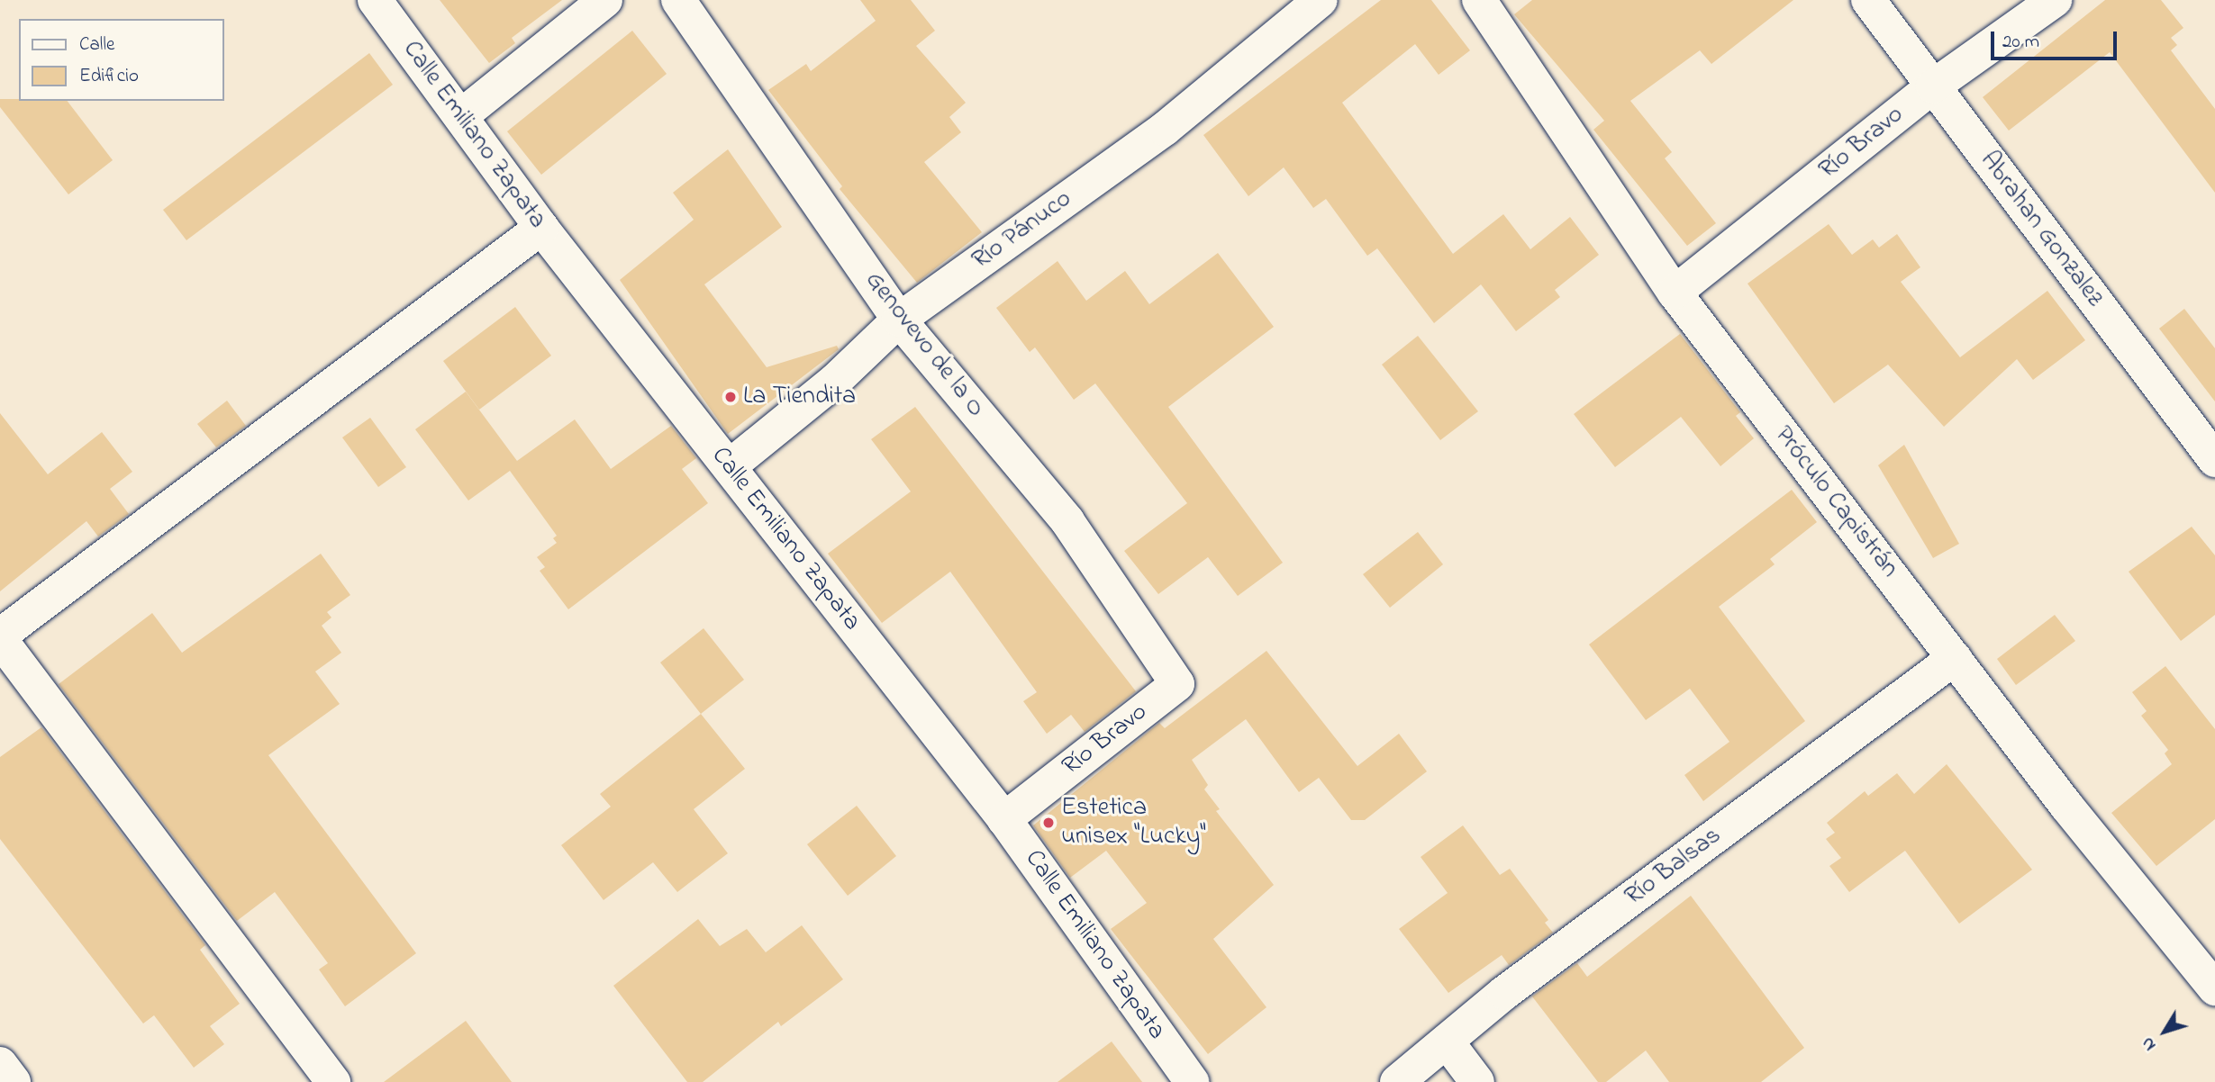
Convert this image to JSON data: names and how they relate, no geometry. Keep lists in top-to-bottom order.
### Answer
{
  "streets": {
    "street": [
      "Calle Emiliano Zapata",
      "Río Bravo",
      "Abrahan Gonzalez",
      "Río Pánuco",
      "Genovevo de la O",
      "Próculo Capistrán",
      "Río Balsas"
    ]
  },
  "crossings": [
    ["Calle Emiliano Zapata", "Río Bravo"],
    ["Calle Emiliano Zapata", "Río Pánuco"],
    ["Río Bravo", "Abrahan Gonzalez"],
    ["Río Bravo", "Genovevo de la O"],
    ["Río Bravo", "Próculo Capistrán"],
    ["Río Pánuco", "Genovevo de la O"],
    ["Próculo Capistrán", "Río Balsas"]
  ],
  "places": ["La Tiendita", "Estetica unisex \"Lucky\""],
  "legend": ["Calle", "Edificio"],
  "scale_bar": "20 m",
  "north": "bottom left"
}
